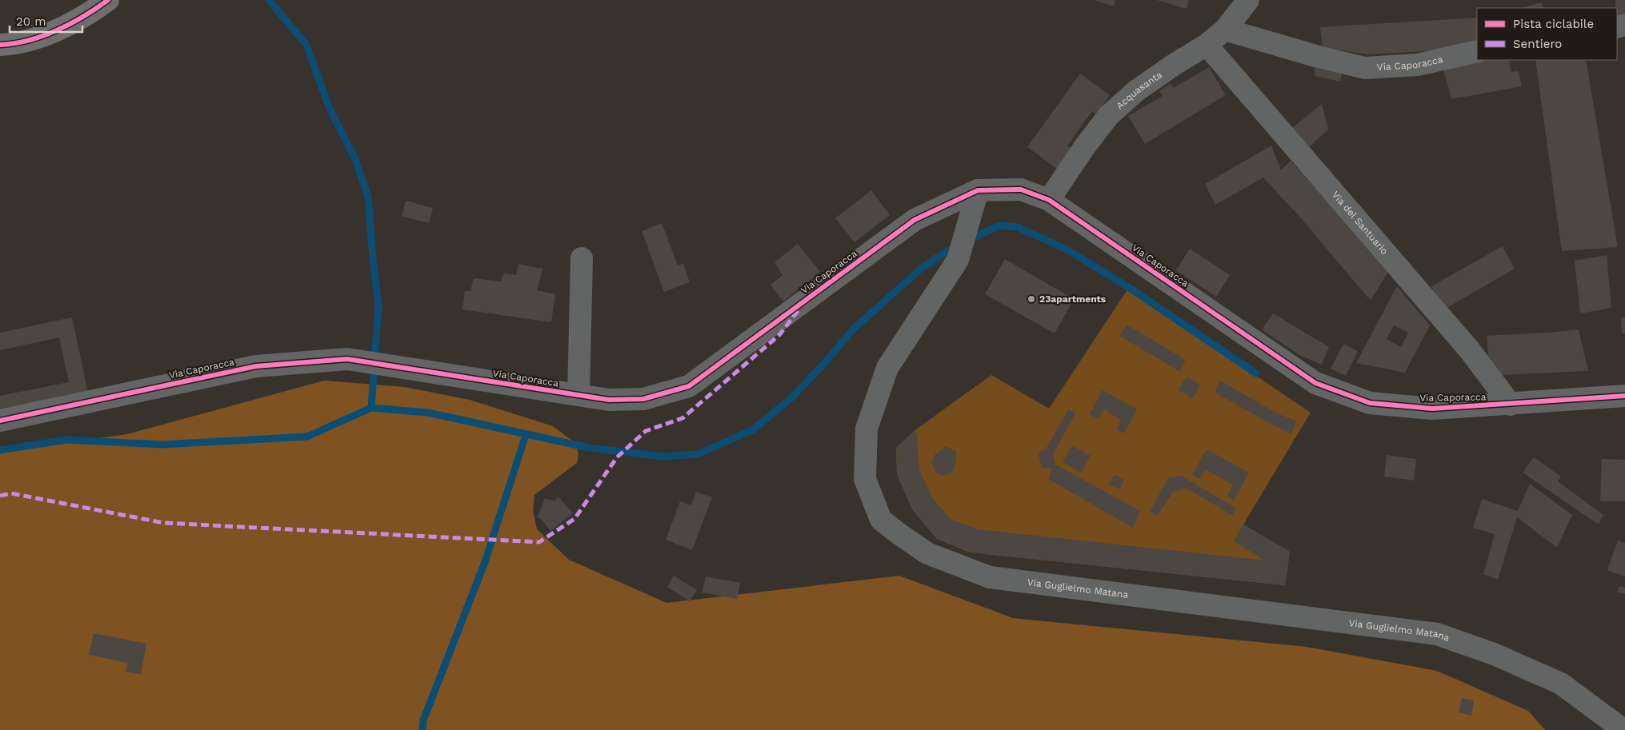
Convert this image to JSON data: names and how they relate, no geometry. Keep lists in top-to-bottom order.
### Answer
{
  "streets": {
    "street": [
      "Via Caporacca",
      "Acquasanta",
      "Via del Santuario",
      "Via Guglielmo Matana"
    ]
  },
  "crossings": [
    ["Via Caporacca", "Acquasanta"],
    ["Via Caporacca", "Via del Santuario"],
    ["Via Caporacca", "Via Guglielmo Matana"],
    ["Acquasanta", "Via del Santuario"]
  ],
  "places": ["23apartments"],
  "legend": ["Pista ciclabile", "Sentiero"],
  "scale_bar": "20 m"
}
